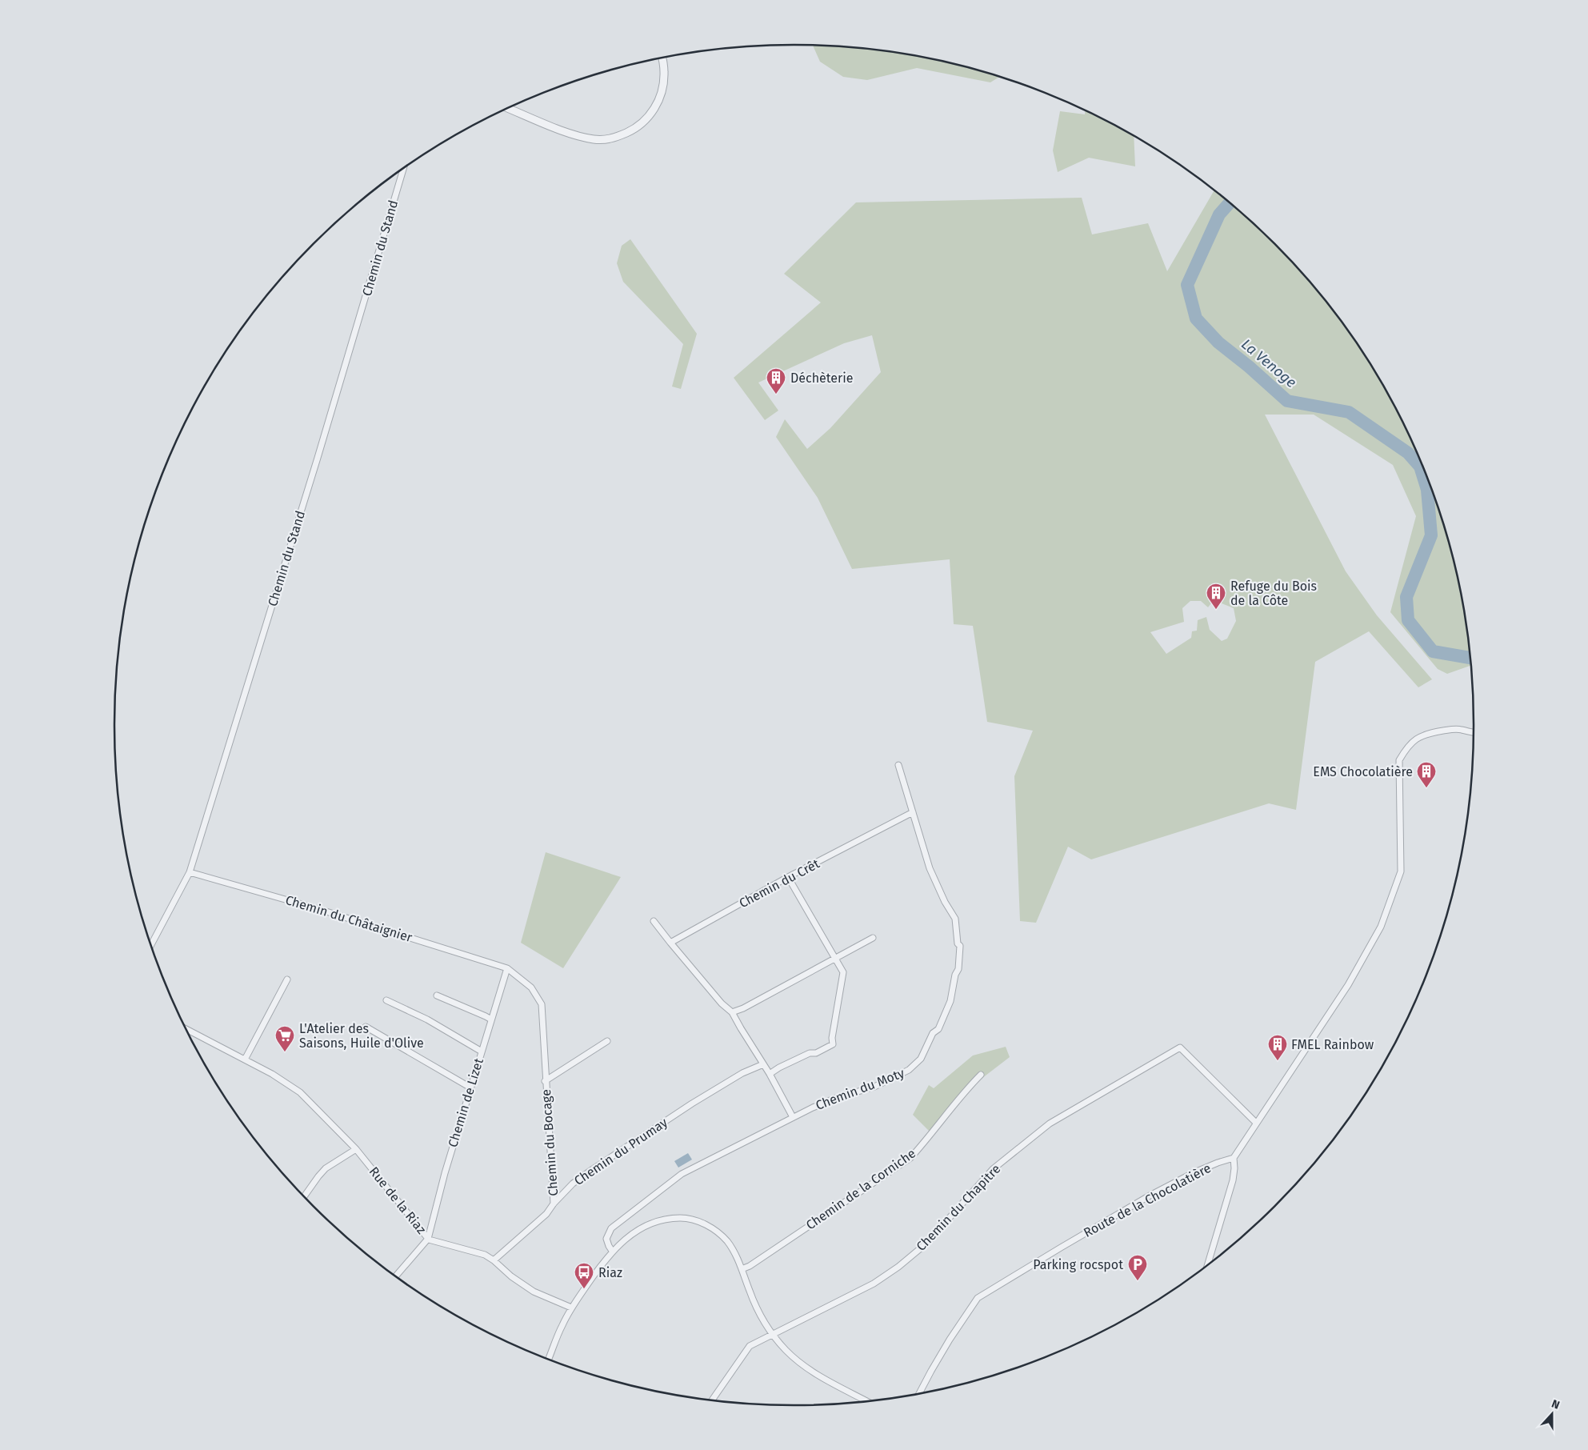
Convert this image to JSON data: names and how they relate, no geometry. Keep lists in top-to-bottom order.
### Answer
{
  "streets": {
    "street": [
      "Chemin du Stand",
      "Chemin du Crêt",
      "Chemin du Châtaignier",
      "Chemin du Moty",
      "Chemin de Lizet",
      "Chemin du Bocage",
      "Chemin du Prumay",
      "Chemin de la Corniche",
      "Rue de la Riaz",
      "Route de la Chocolatière",
      "Chemin du Chapitre"
    ]
  },
  "crossings": [
    ["Chemin du Stand", "Chemin du Châtaignier"],
    ["Chemin du Crêt", "Chemin du Moty"],
    ["Chemin du Châtaignier", "Chemin de Lizet"],
    ["Chemin du Châtaignier", "Chemin du Bocage"],
    ["Chemin de Lizet", "Chemin du Bocage"],
    ["Chemin de Lizet", "Rue de la Riaz"],
    ["Chemin du Bocage", "Chemin du Prumay"],
    ["Chemin du Prumay", "Rue de la Riaz"]
  ],
  "water": ["La Venoge"],
  "places": {
    "building": [
      "Déchèterie",
      "Refuge du Bois de la Côte",
      "EMS Chocolatière",
      "FMEL Rainbow"
    ],
    "supermarket": ["L'Atelier des Saisons, Huile d'Olive"],
    "parking": ["Parking rocspot"],
    "bus stop": ["Riaz"]
  },
  "north": "top"
}
